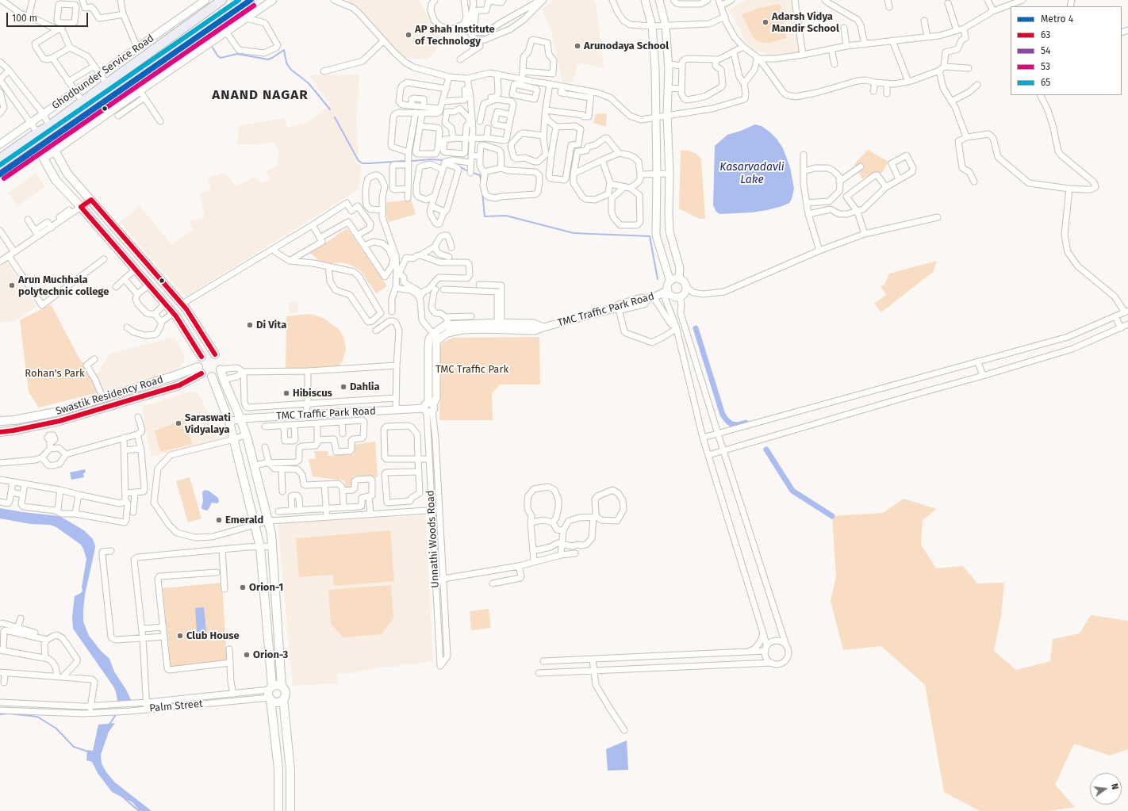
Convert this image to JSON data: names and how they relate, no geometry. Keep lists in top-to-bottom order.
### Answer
{
  "streets": {
    "main road": ["Swastik Residency Road"],
    "street": [
      "Ghodbunder Service Road",
      "TMC Traffic Park Road",
      "Unnathi Woods Road",
      "Palm Street"
    ]
  },
  "crossings": [
    ["TMC Traffic Park Road", "Unnathi Woods Road"]
  ],
  "districts": ["ANAND NAGAR"],
  "water": ["Kasarvadavli Lake"],
  "parks": ["TMC Traffic Park", "Rohan's Park"],
  "places": [
    "Adarsh Vidya Mandir School",
    "AP shah Institute of Technology",
    "Arunodaya School",
    "Arun Muchhala polytechnic college",
    "Di Vita",
    "Dahlia",
    "Hibiscus",
    "Saraswati Vidyalaya",
    "Emerald",
    "Orion-1",
    "Club House",
    "Orion-3"
  ],
  "lines": [
    "metro line 4",
    "transit line 54",
    "transit line 65",
    "transit line 53",
    "transit line 63"
  ],
  "legend": [
    "Metro 4",
    "63",
    "54",
    "53",
    "65"
  ],
  "scale_bar": "100 m",
  "north": "right"
}
